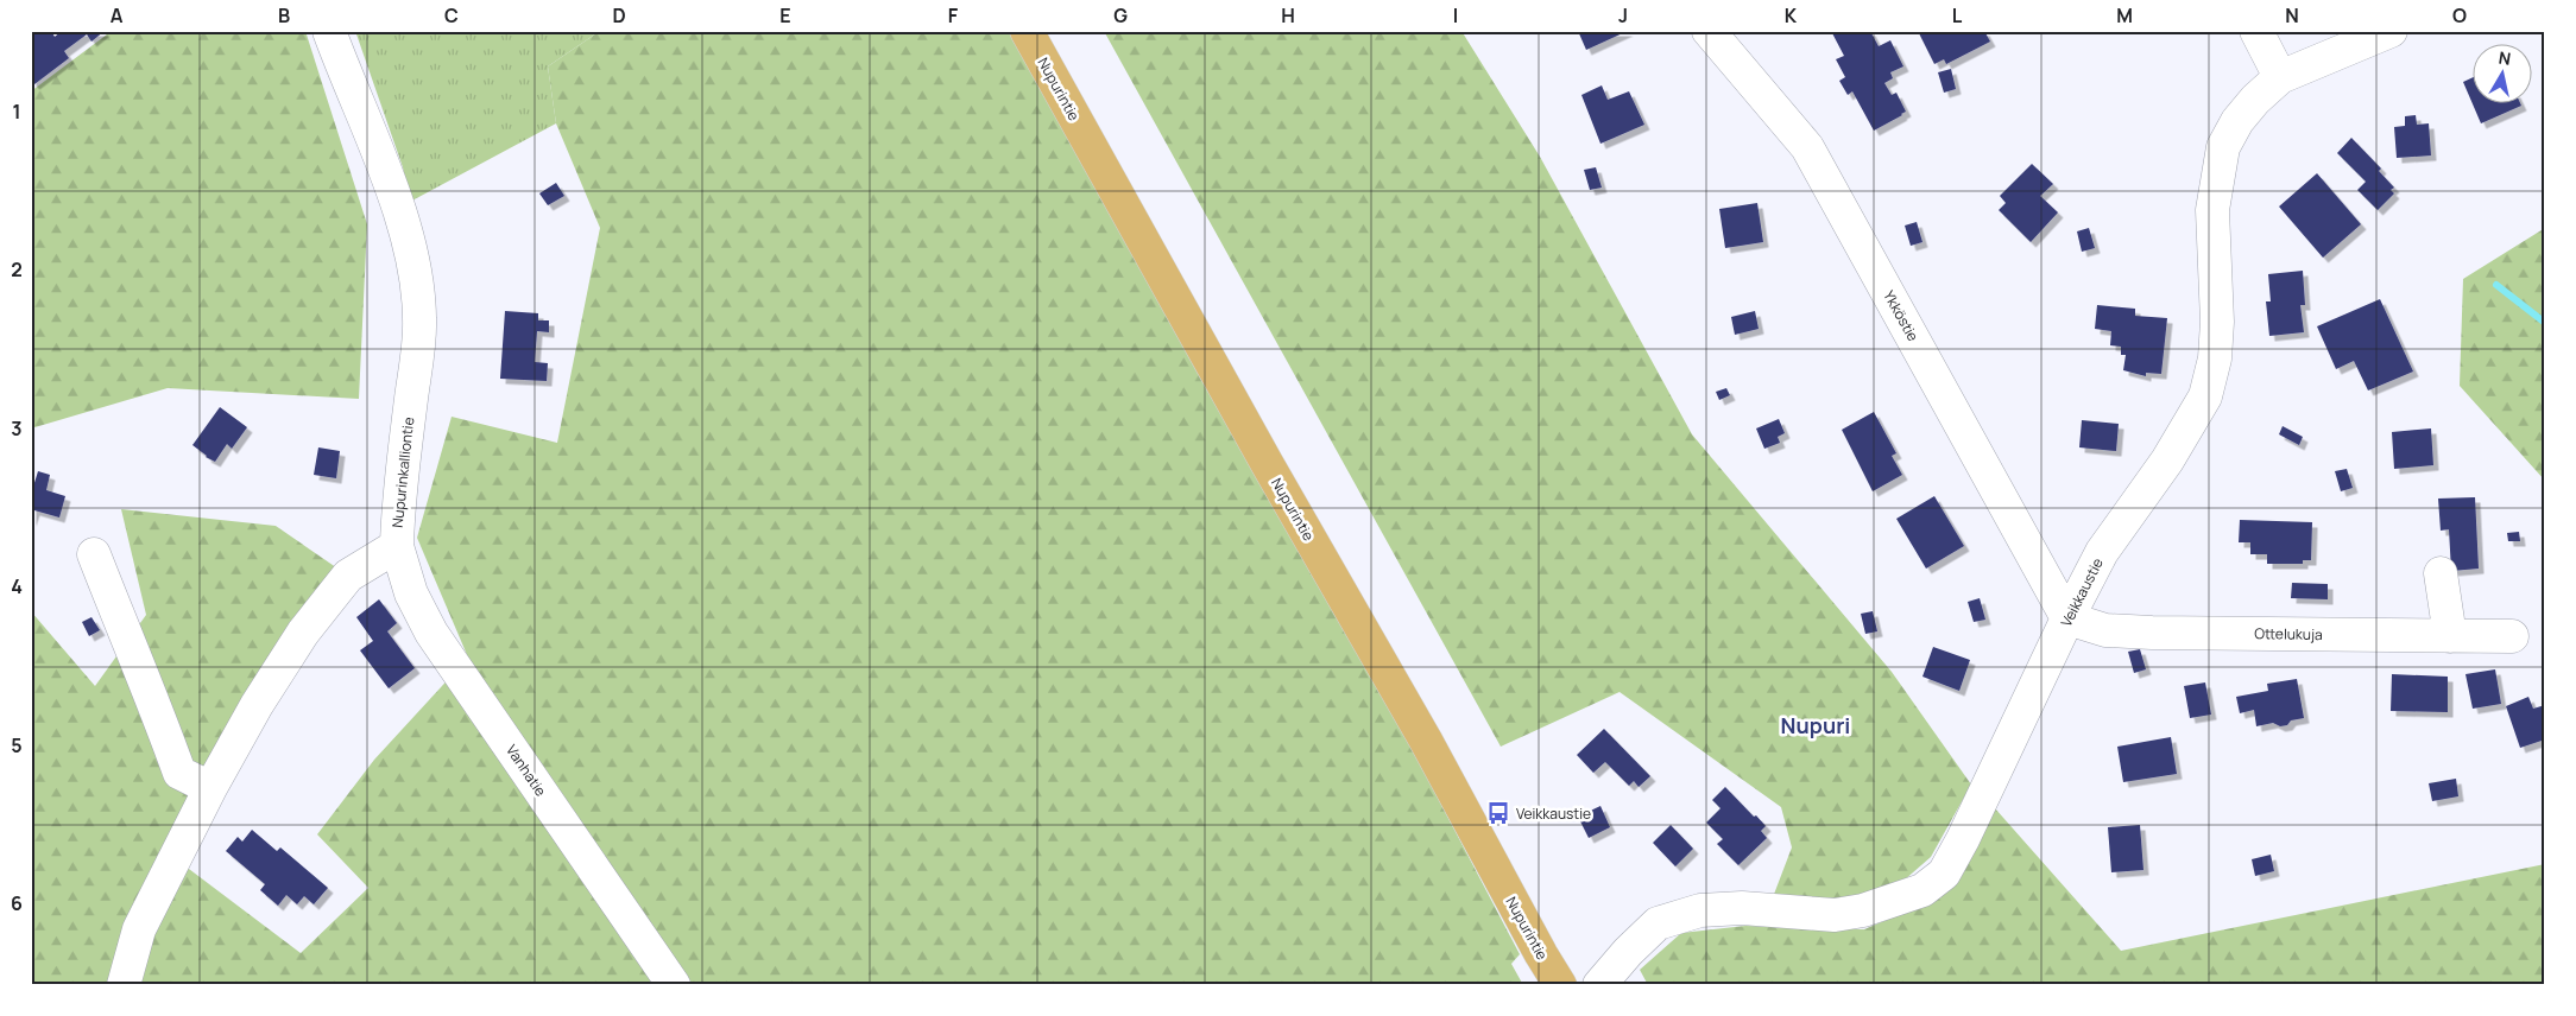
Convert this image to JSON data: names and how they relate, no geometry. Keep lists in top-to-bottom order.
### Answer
{
  "streets": {
    "main road": ["Nupurintie"],
    "street": [
      "Ykköstie",
      "Nupurinkalliontie",
      "Veikkaustie",
      "Ottelukuja",
      "Vanhatie"
    ]
  },
  "crossings": [
    ["Ykköstie", "Veikkaustie"],
    ["Ykköstie", "Ottelukuja"],
    ["Nupurinkalliontie", "Vanhatie"],
    ["Veikkaustie", "Ottelukuja"]
  ],
  "districts": ["Nupuri"],
  "places": {
    "bus stop": ["Veikkaustie"]
  },
  "north": "top",
  "grid": {
    "columns": [
      "A",
      "B",
      "C",
      "D",
      "E",
      "F",
      "G",
      "H",
      "I",
      "J",
      "K",
      "L",
      "M",
      "N",
      "O"
    ],
    "rows": [
      "1",
      "2",
      "3",
      "4",
      "5",
      "6"
    ]
  }
}
